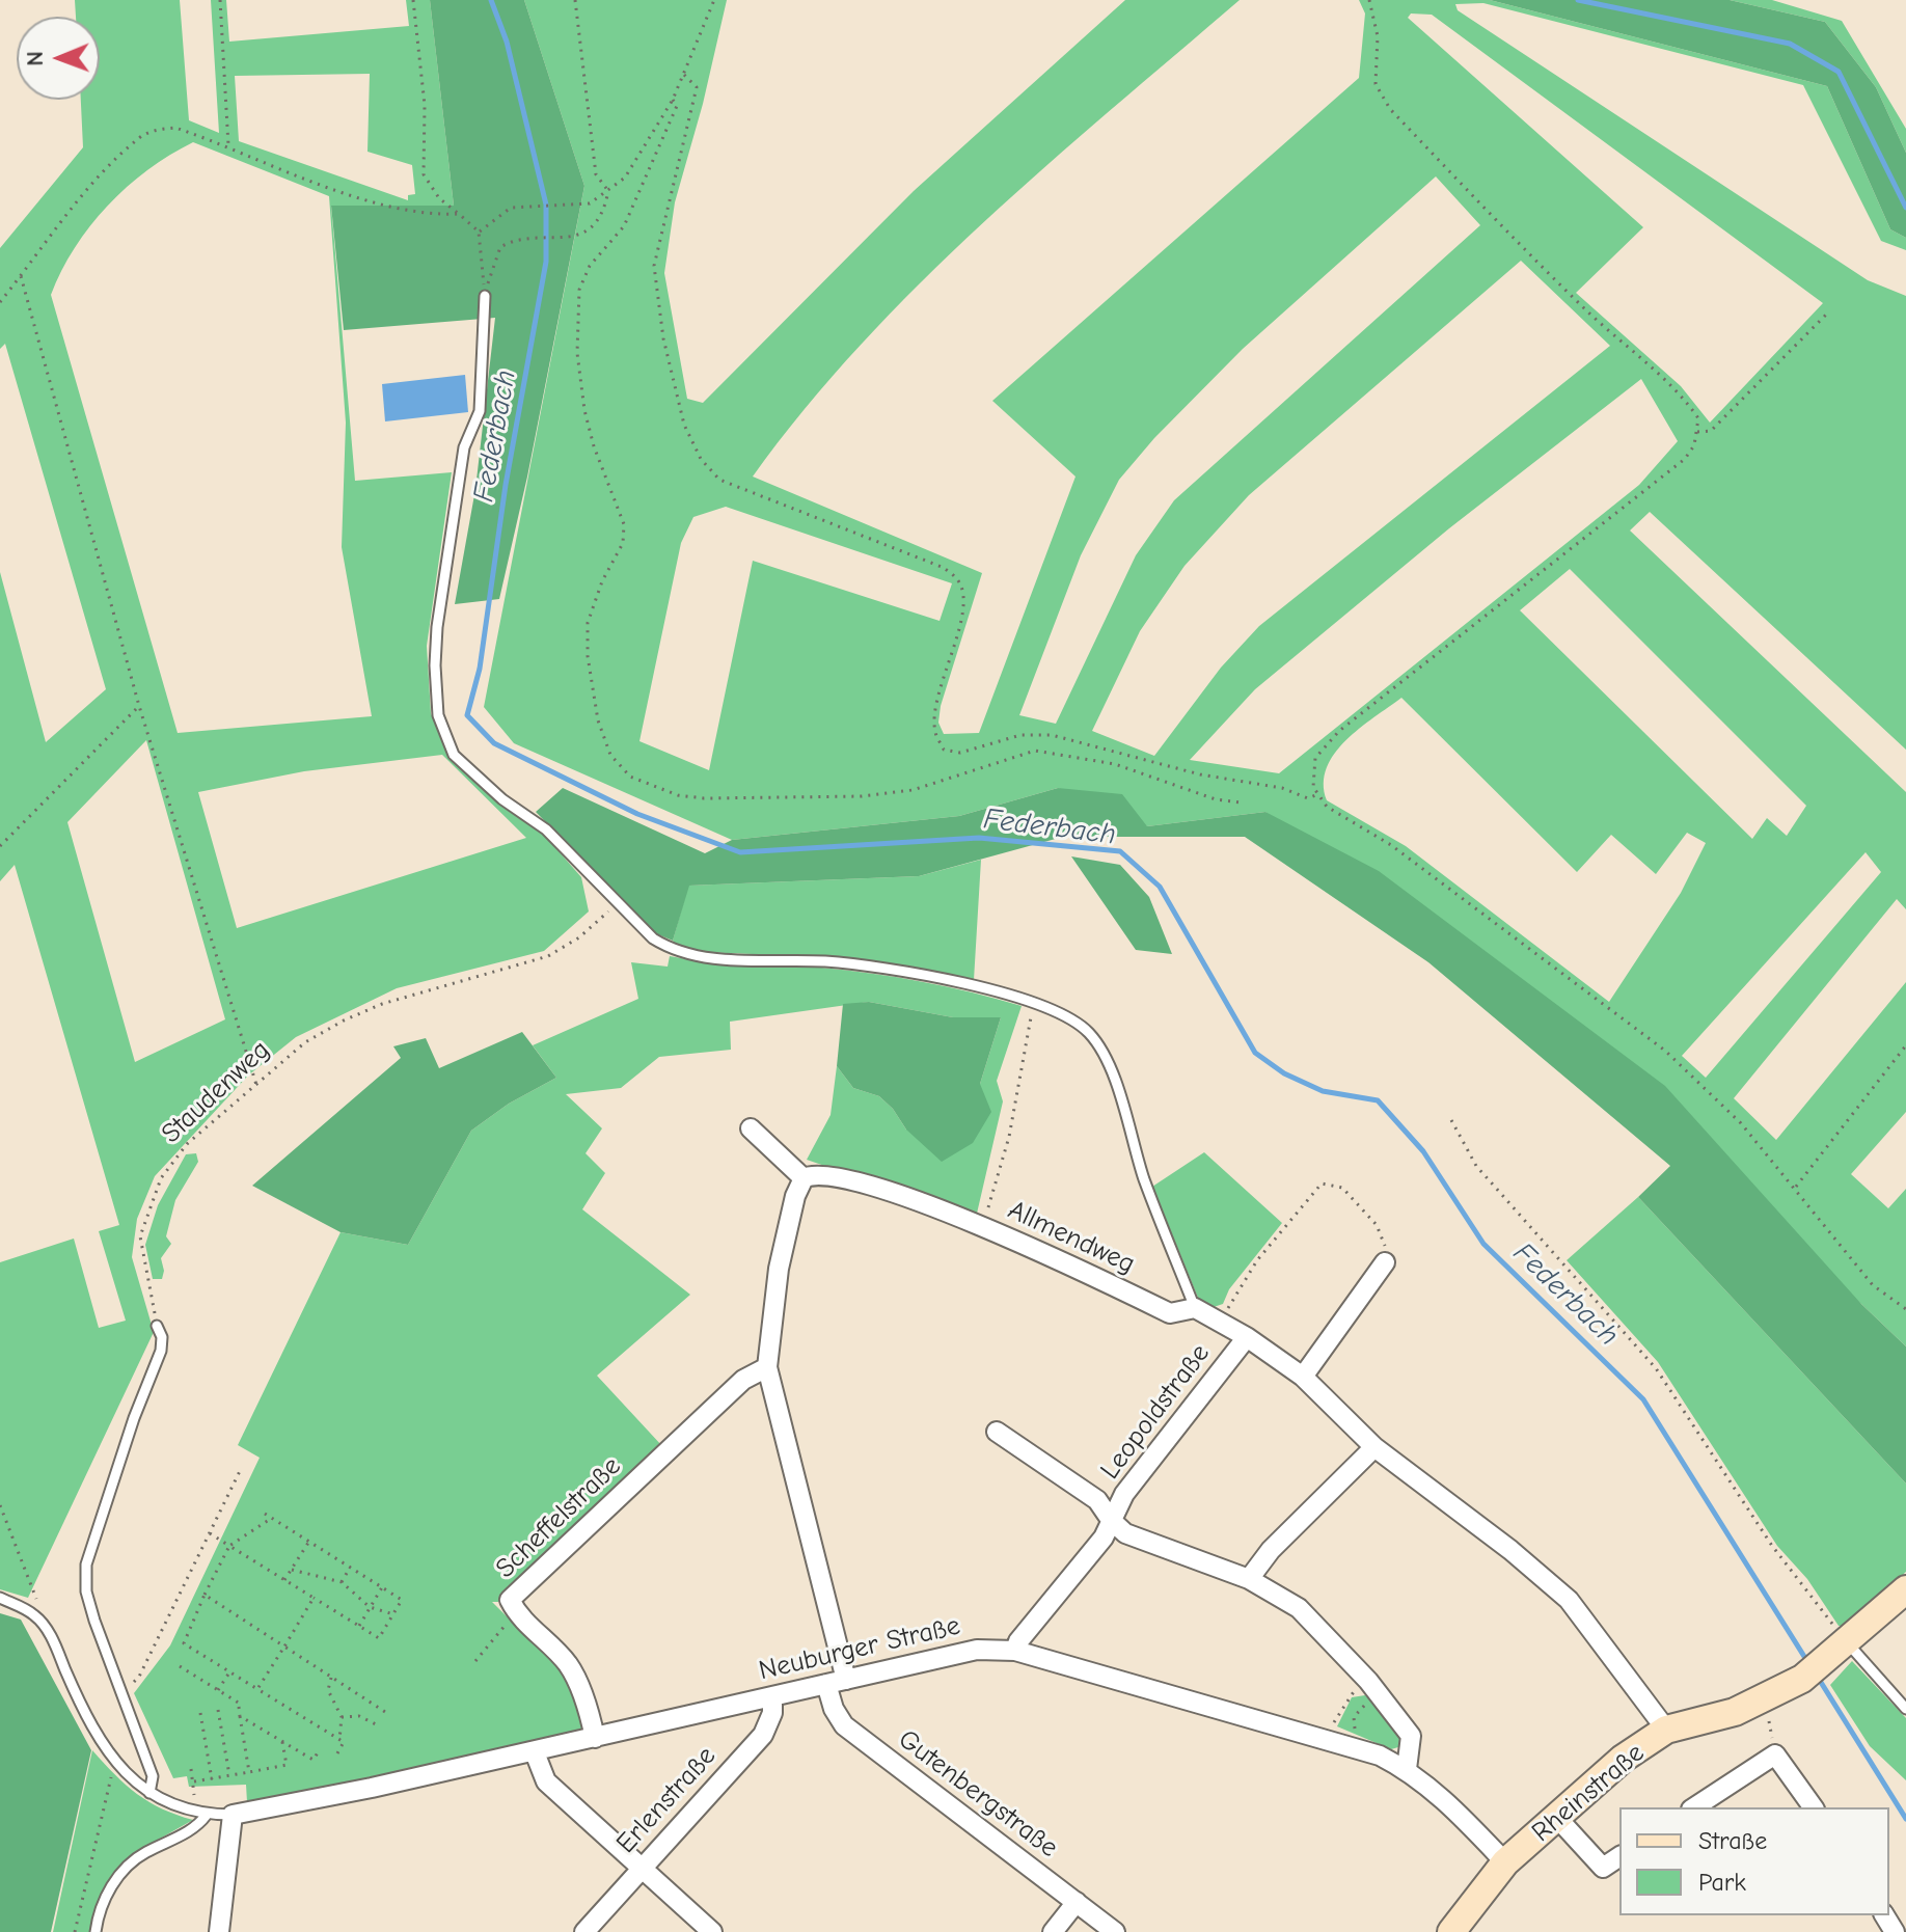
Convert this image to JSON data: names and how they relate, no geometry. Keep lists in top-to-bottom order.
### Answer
{
  "streets": {
    "main road": ["Rheinstraße"],
    "street": [
      "Allmendweg",
      "Leopoldstraße",
      "Scheffelstraße",
      "Neuburger Straße",
      "Gutenbergstraße",
      "Erlenstraße"
    ],
    "path": ["Staudenweg"]
  },
  "crossings": [
    ["Allmendweg", "Leopoldstraße"],
    ["Allmendweg", "Rheinstraße"],
    ["Leopoldstraße", "Neuburger Straße"],
    ["Scheffelstraße", "Neuburger Straße"],
    ["Neuburger Straße", "Rheinstraße"],
    ["Neuburger Straße", "Gutenbergstraße"],
    ["Neuburger Straße", "Erlenstraße"]
  ],
  "water": ["Federbach"],
  "legend": ["Straße", "Park"],
  "north": "left"
}
